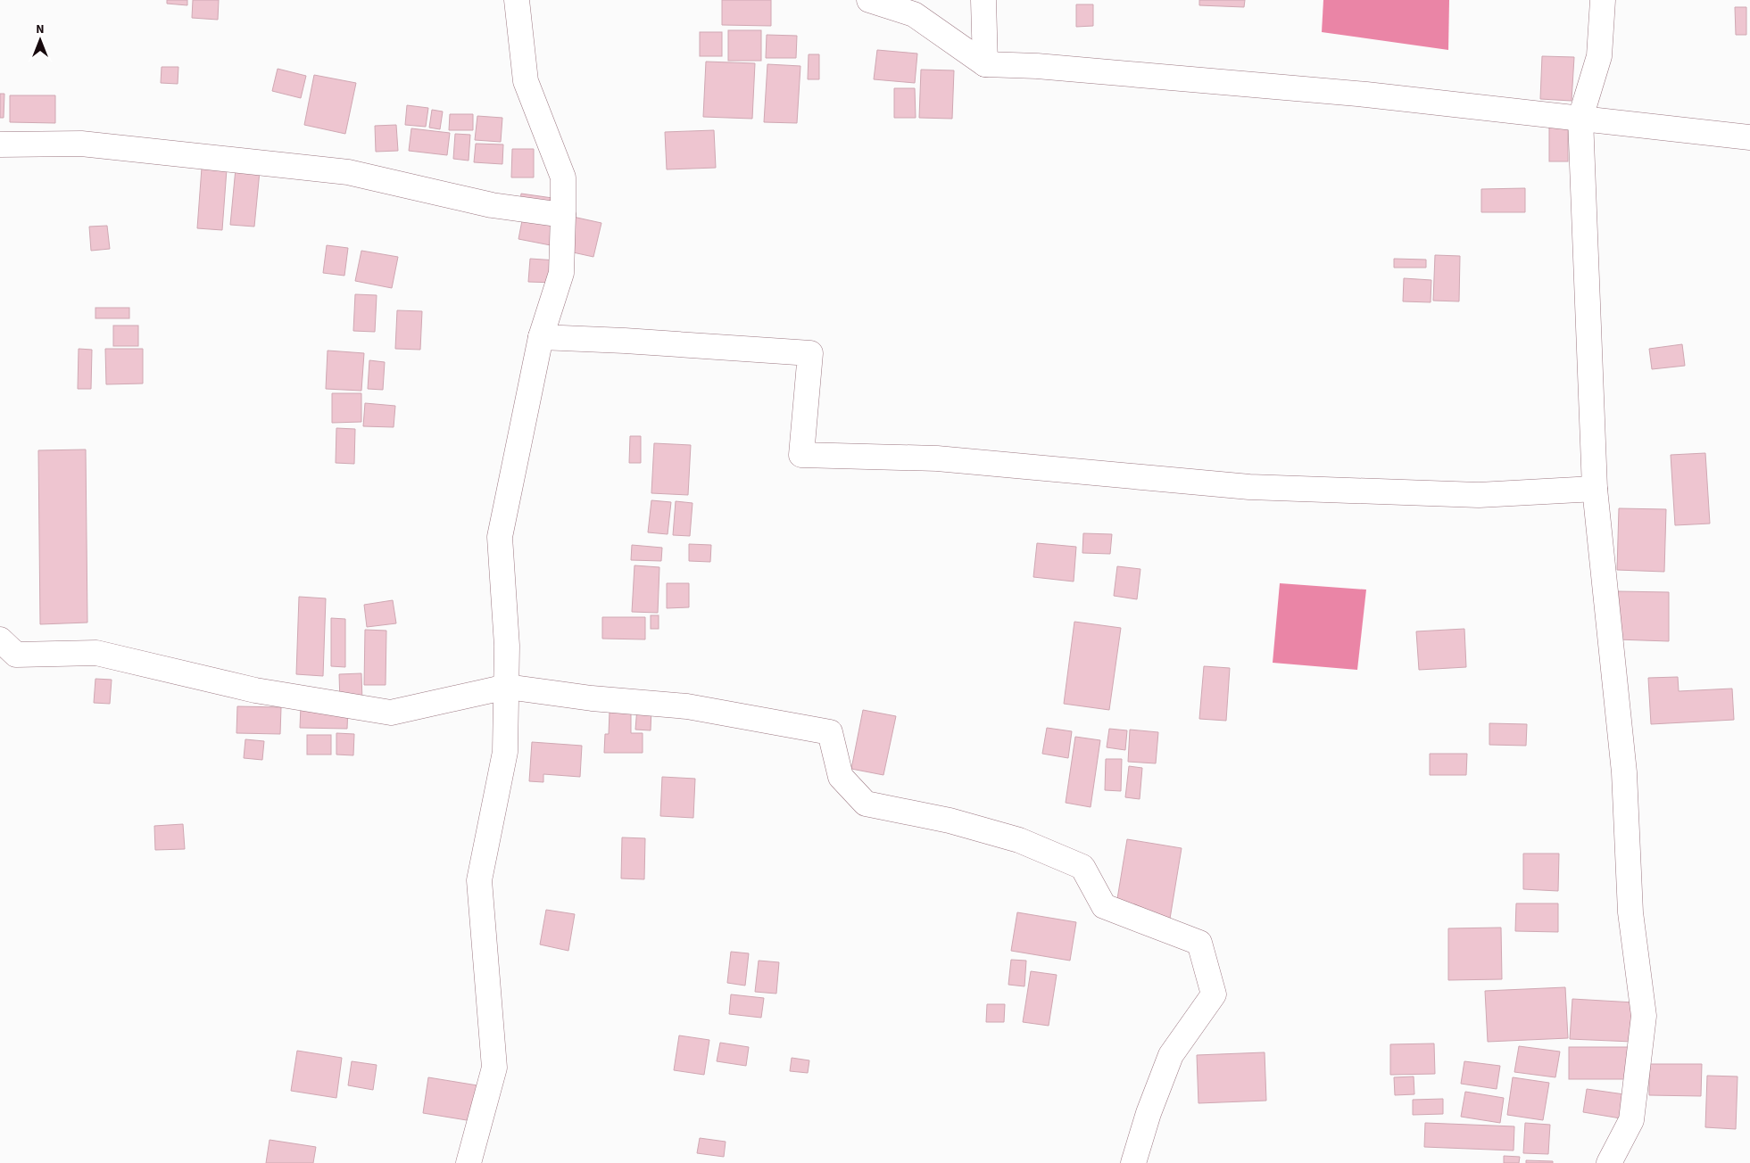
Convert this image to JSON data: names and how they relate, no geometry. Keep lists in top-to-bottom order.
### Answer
{
  "north": "top"
}
